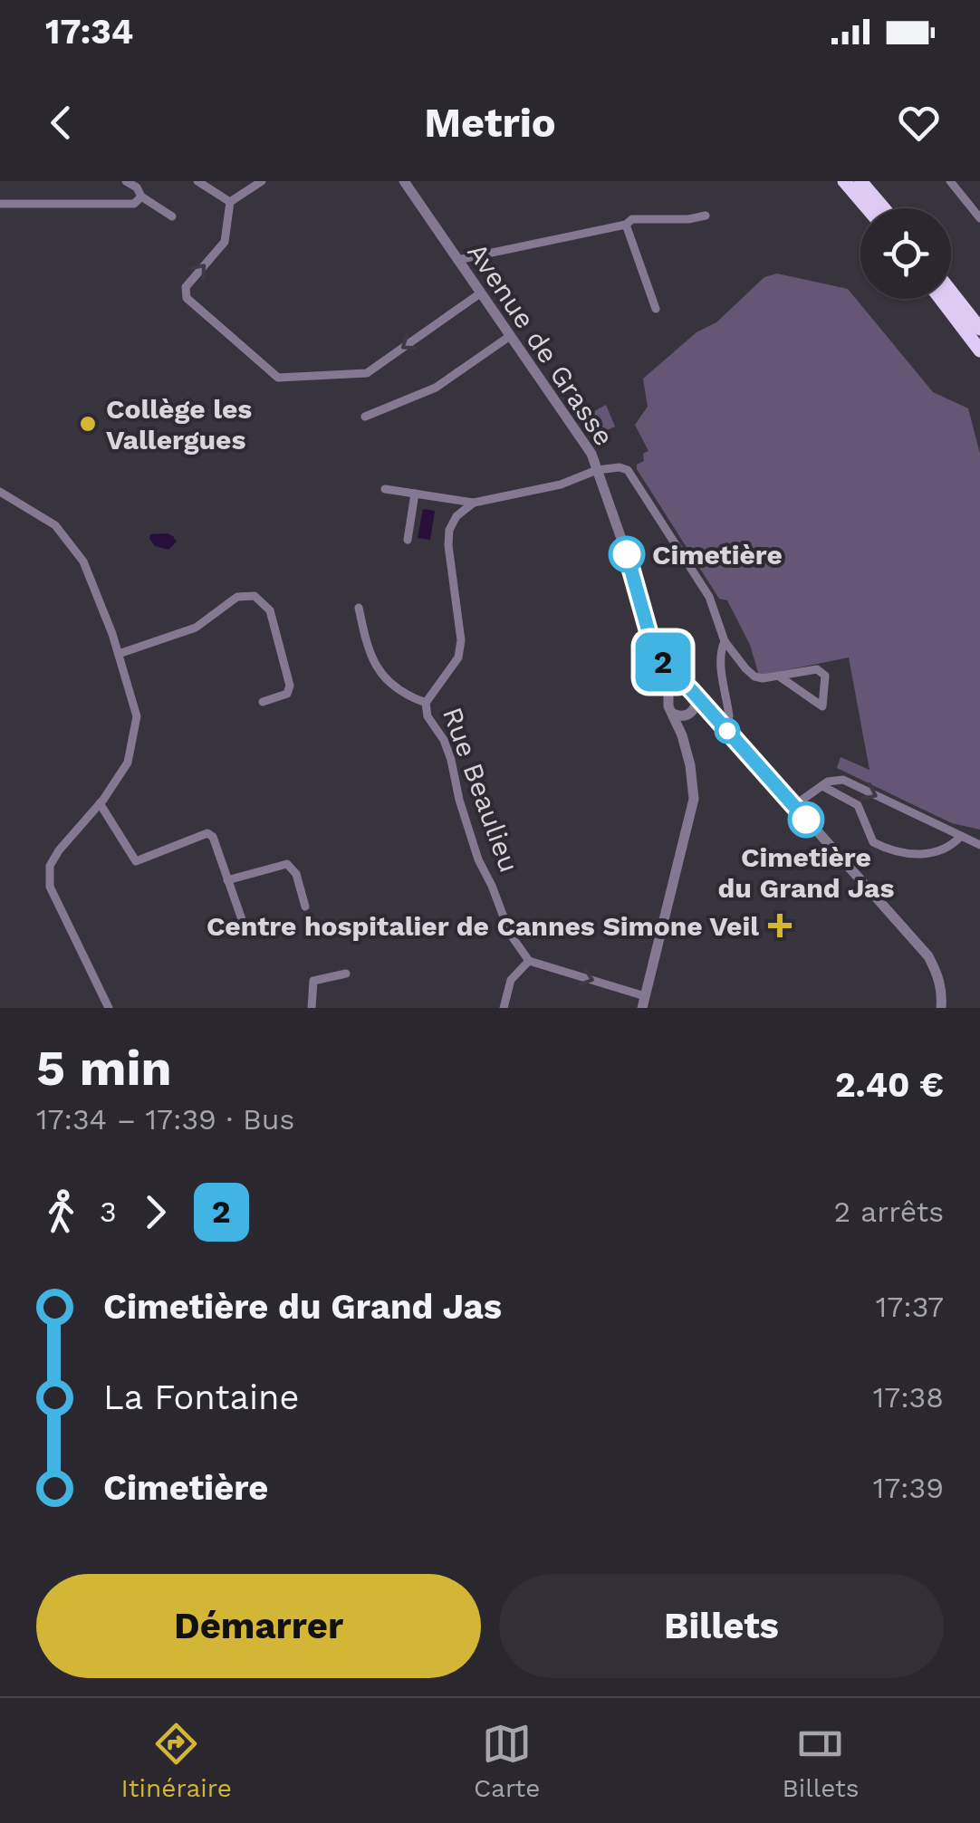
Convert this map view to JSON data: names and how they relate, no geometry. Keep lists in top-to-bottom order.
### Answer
{
  "streets": {
    "street": ["Avenue de Grasse", "Rue Beaulieu"]
  },
  "places": {
    "other": ["Collège les Vallergues", "Cimetière", "Cimetière du Grand Jas"],
    "health": ["Centre hospitalier de Cannes Simone Veil"]
  },
  "lines": ["bus line 2"],
  "page": {
    "status": "17:34",
    "header": "Metrio",
    "on_map": "2",
    "heading": ["5 min", "17:34 – 17:39 · Bus", "2.40 €"],
    "legs": ["3", "2", "2 arrêts"],
    "list": [
      {
        "name": "Cimetière du Grand Jas",
        "value": "17:37"
      },
      {
        "name": "La Fontaine",
        "value": "17:38"
      },
      {
        "name": "Cimetière",
        "value": "17:39"
      }
    ],
    "buttons": ["Démarrer", "Billets"],
    "tabs": ["Itinéraire", "Carte", "Billets"]
  }
}
